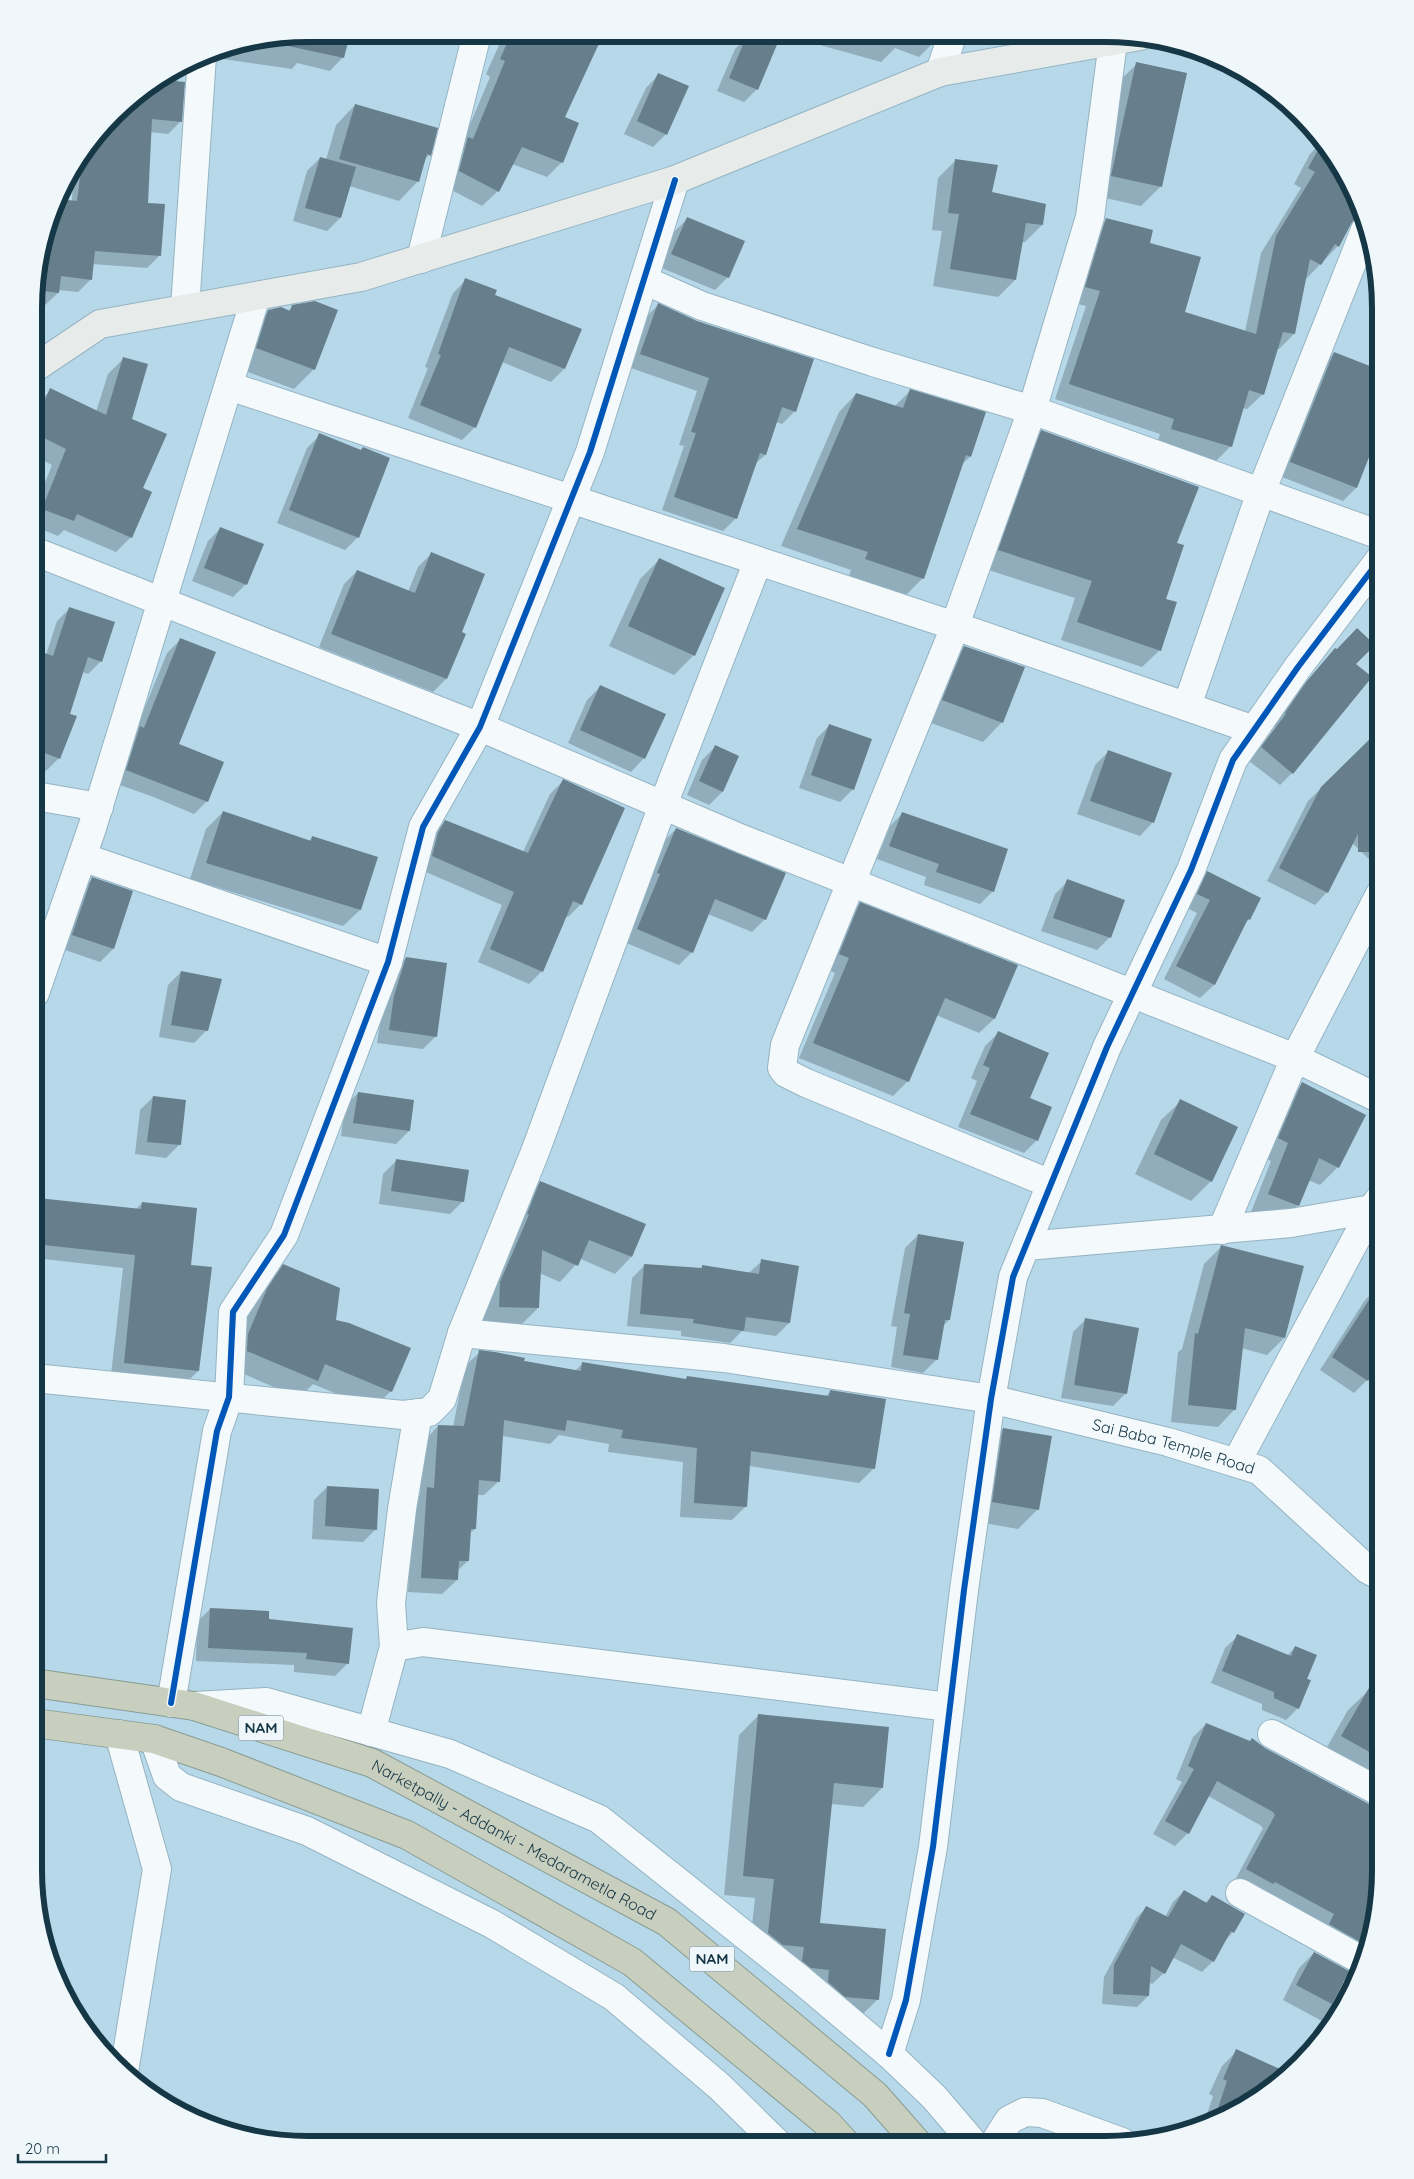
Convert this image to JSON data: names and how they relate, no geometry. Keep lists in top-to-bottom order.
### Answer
{
  "streets": {
    "highway": ["NAM", "Narketpally - Addanki - Medarametla Road"],
    "street": ["Sai Baba Temple Road"]
  },
  "scale_bar": "20 m"
}
